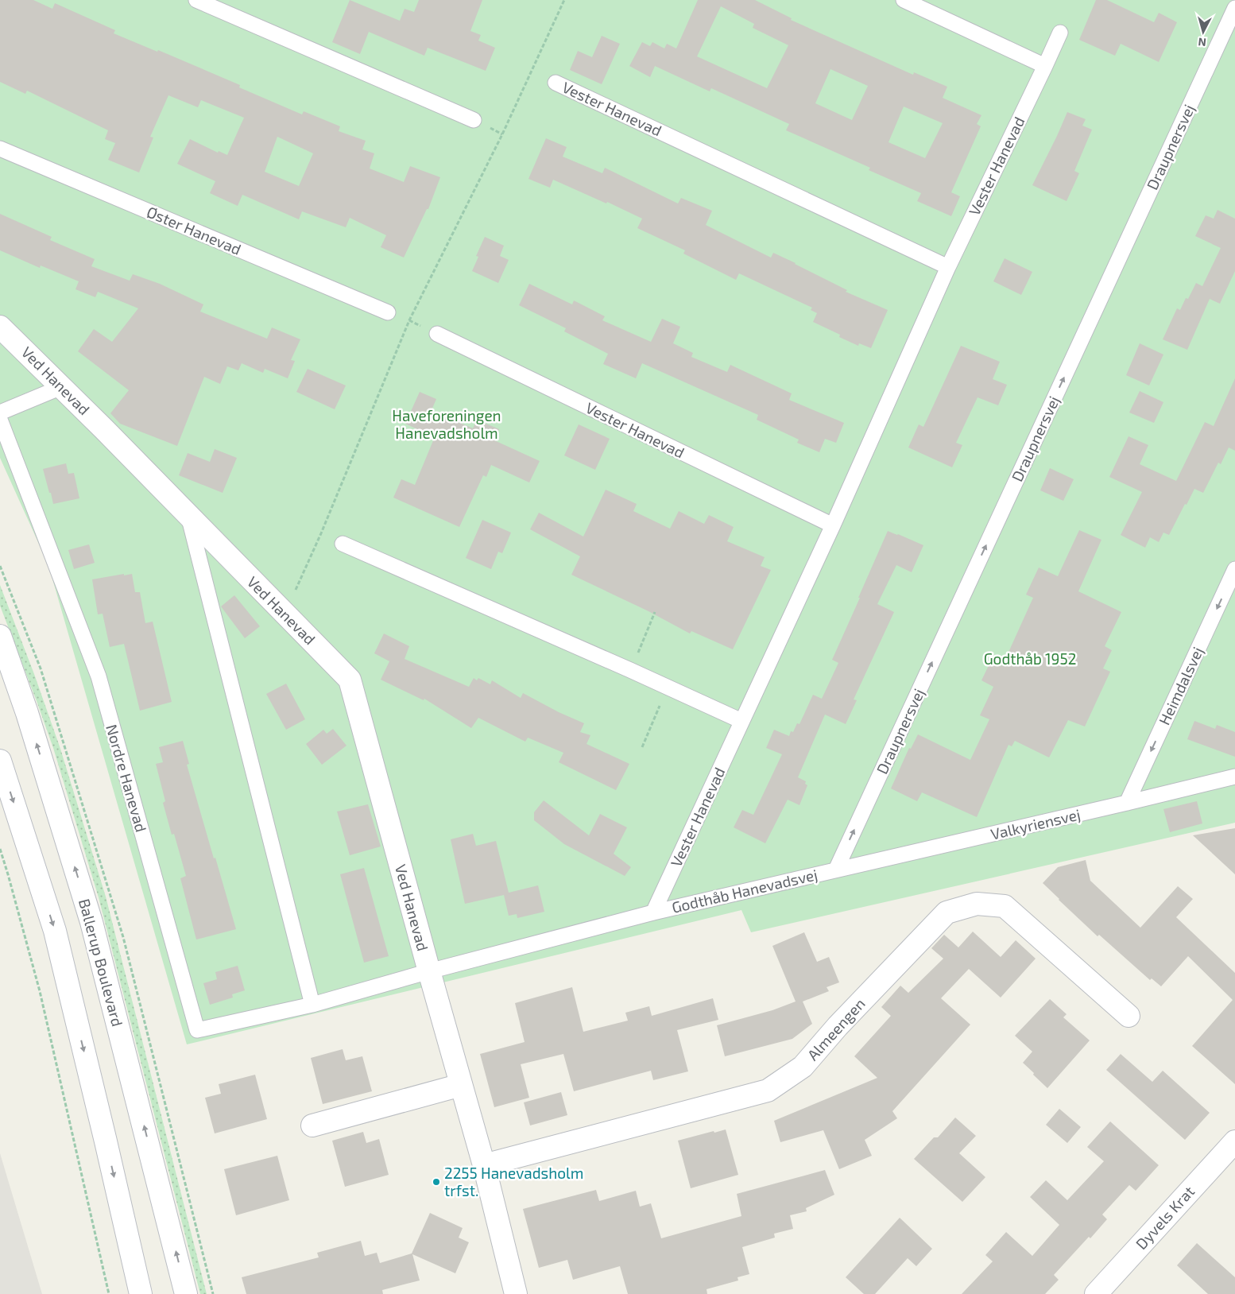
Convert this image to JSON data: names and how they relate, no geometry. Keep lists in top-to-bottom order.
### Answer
{
  "streets": {
    "street": [
      "Ved Hanevad",
      "Ballerup Boulevard",
      "Almeengen",
      "Dyvels Krat"
    ],
    "lane": [
      "Vester Hanevad",
      "Draupnersvej",
      "Øster Hanevad",
      "Heimdalsvej",
      "Nordre Hanevad",
      "Valkyriensvej",
      "Godthåb Hanevadsvej"
    ]
  },
  "crossings": [
    ["Vester Hanevad", "Ved Hanevad"],
    ["Vester Hanevad", "Godthåb Hanevadsvej"],
    ["Draupnersvej", "Valkyriensvej"],
    ["Draupnersvej", "Godthåb Hanevadsvej"],
    ["Ved Hanevad", "Nordre Hanevad"],
    ["Ved Hanevad", "Godthåb Hanevadsvej"],
    ["Ved Hanevad", "Almeengen"],
    ["Heimdalsvej", "Valkyriensvej"],
    ["Valkyriensvej", "Godthåb Hanevadsvej"]
  ],
  "one_way": ["Draupnersvej", "Heimdalsvej"],
  "parks": ["Haveforeningen Hanevadsholm", "Godthåb 1952"],
  "places": ["2255 Hanevadsholm trfst."],
  "north": "bottom"
}
